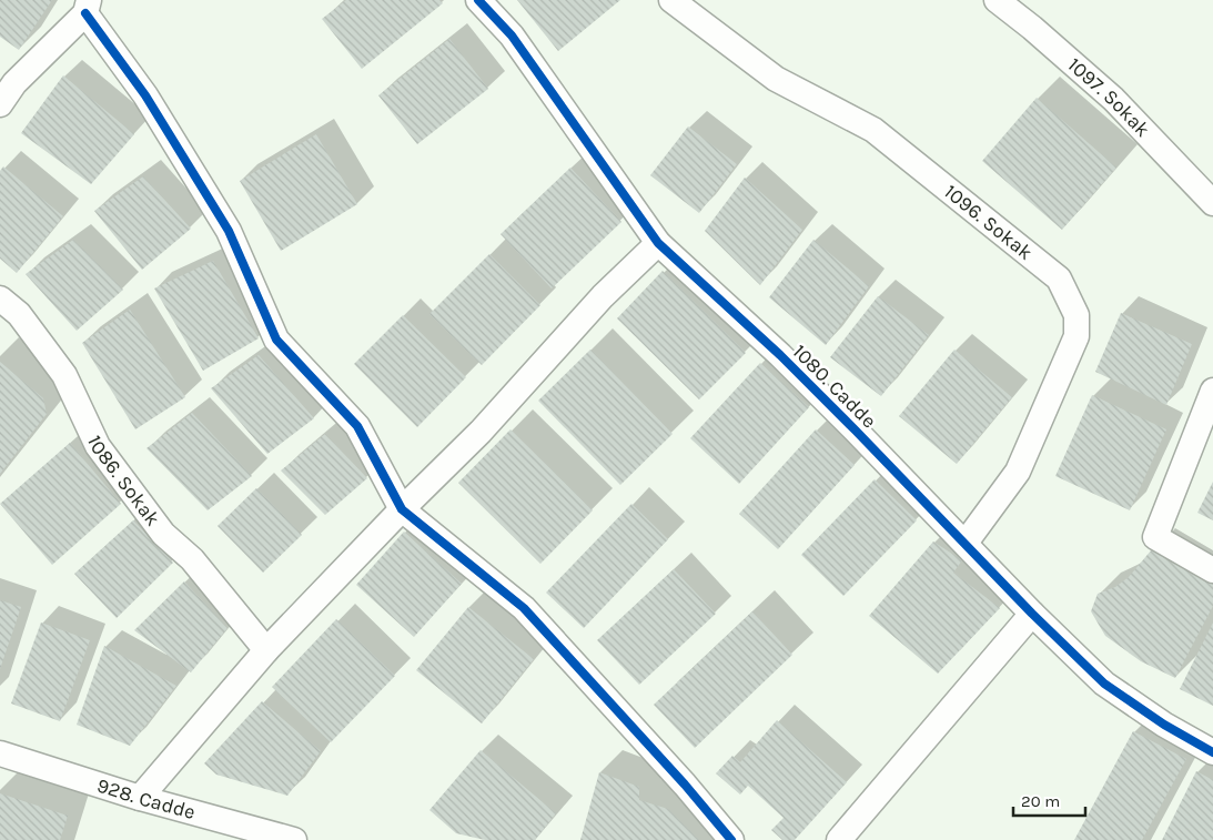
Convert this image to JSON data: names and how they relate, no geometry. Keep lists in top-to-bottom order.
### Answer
{
  "streets": {
    "street": [
      "1097. Sokak",
      "1096. Sokak",
      "1080. Cadde",
      "1086. Sokak",
      "928. Cadde"
    ]
  },
  "crossings": [
    ["1096. Sokak", "1080. Cadde"]
  ],
  "scale_bar": "20 m"
}
